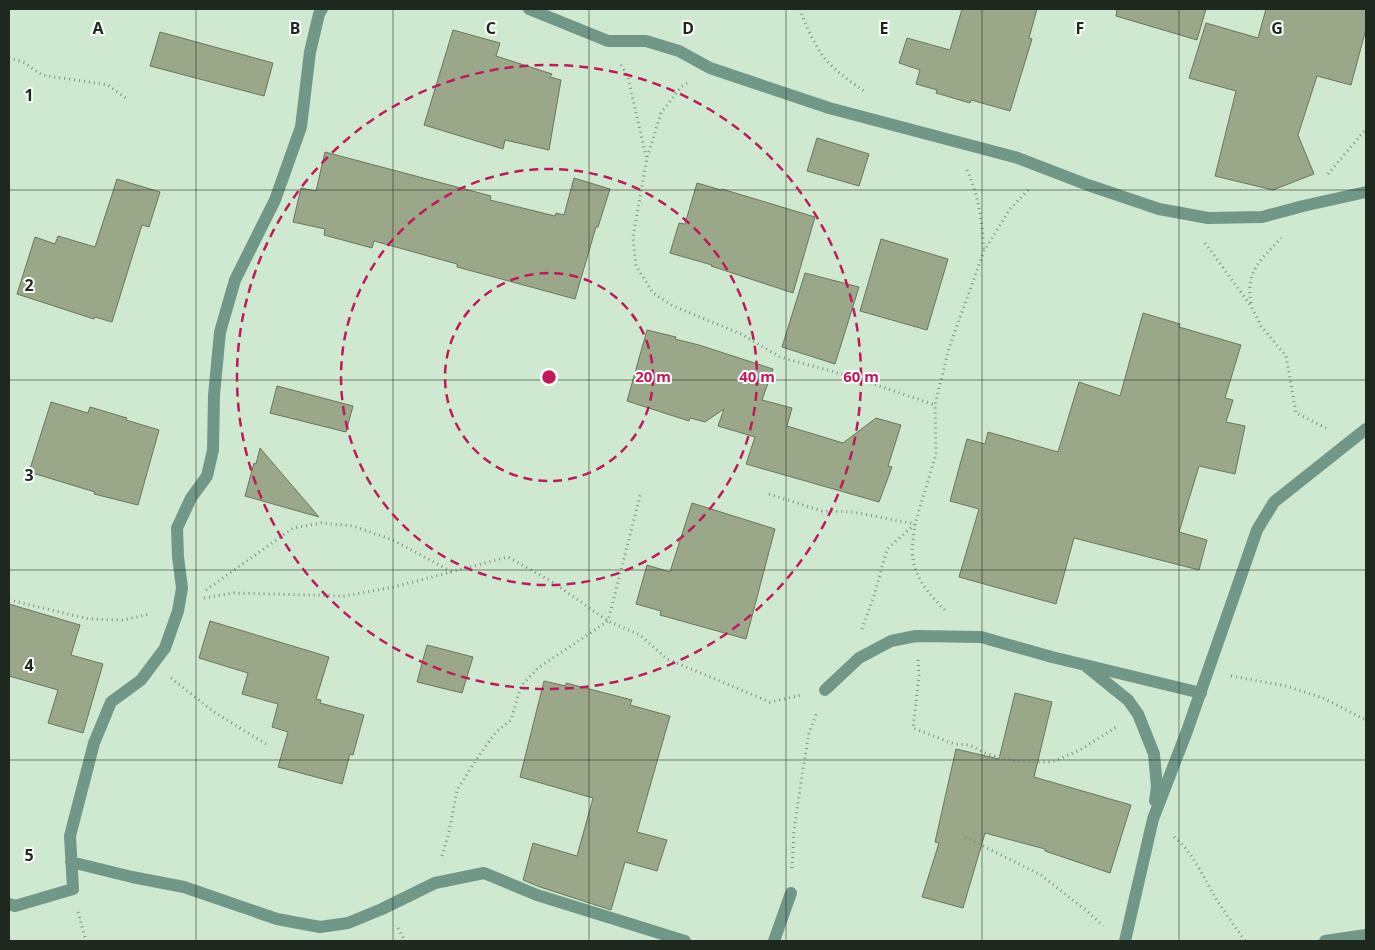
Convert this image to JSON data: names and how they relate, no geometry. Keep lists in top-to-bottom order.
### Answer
{
  "grid": {
    "columns": [
      "A",
      "B",
      "C",
      "D",
      "E",
      "F",
      "G"
    ],
    "rows": [
      "1",
      "2",
      "3",
      "4",
      "5"
    ]
  },
  "rings": ["20 m", "40 m", "60 m"]
}
